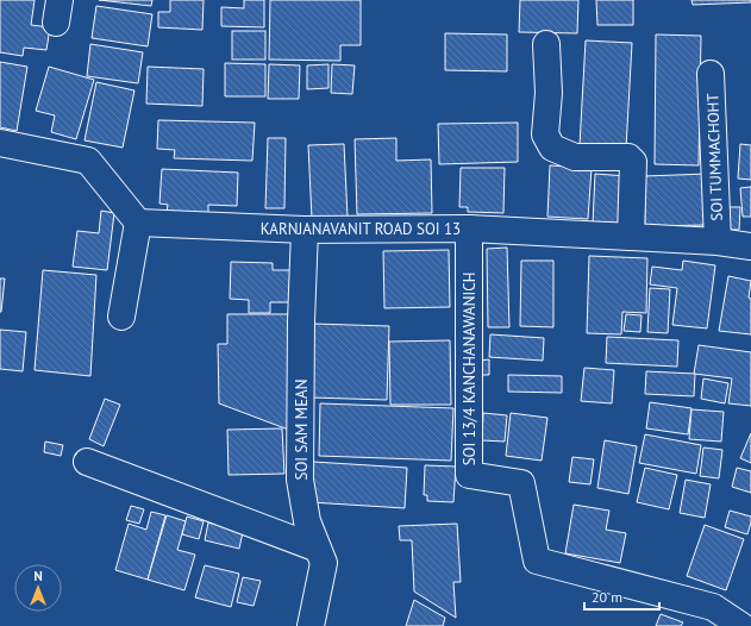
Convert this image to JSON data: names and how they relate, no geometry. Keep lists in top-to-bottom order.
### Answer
{
  "streets": {
    "street": [
      "SOI TUMMACHOHT",
      "KARNJANAVANIT ROAD SOI 13",
      "SOI 13/4 KANCHANAWANICH",
      "SOI SAM MEAN"
    ]
  },
  "crossings": [
    ["SOI TUMMACHOHT", "KARNJANAVANIT ROAD SOI 13"],
    ["KARNJANAVANIT ROAD SOI 13", "SOI 13/4 KANCHANAWANICH"],
    ["KARNJANAVANIT ROAD SOI 13", "SOI SAM MEAN"]
  ],
  "scale_bar": "20 m",
  "north": "top"
}
